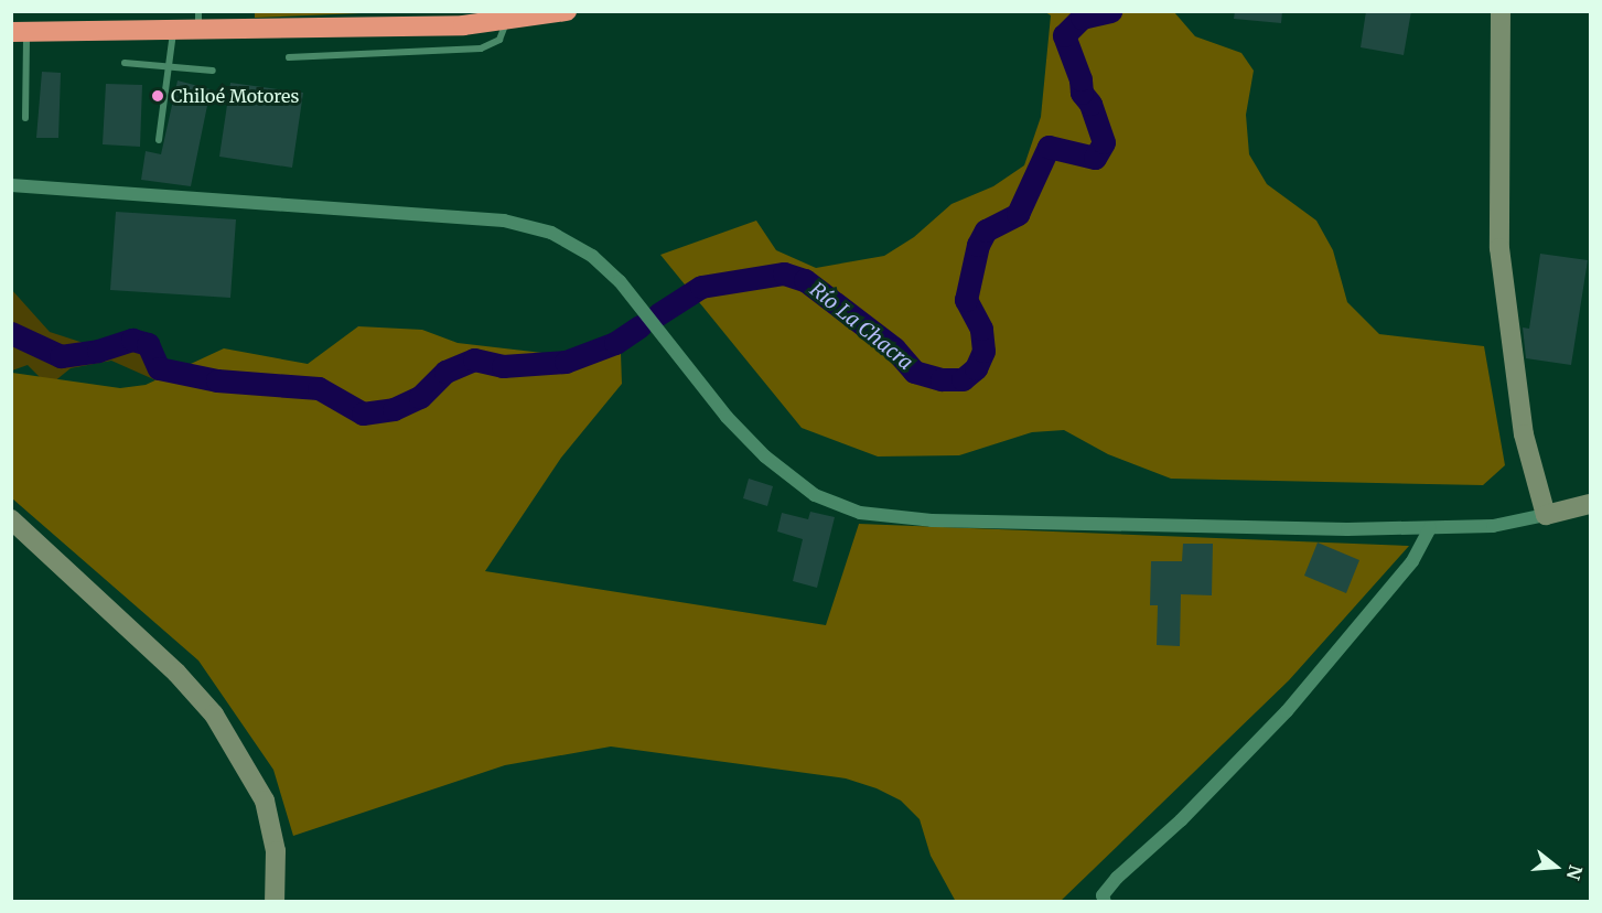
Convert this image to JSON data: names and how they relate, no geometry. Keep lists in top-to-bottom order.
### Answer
{
  "water": ["Río La Chacra"],
  "places": ["Chiloé Motores"],
  "north": "right"
}
